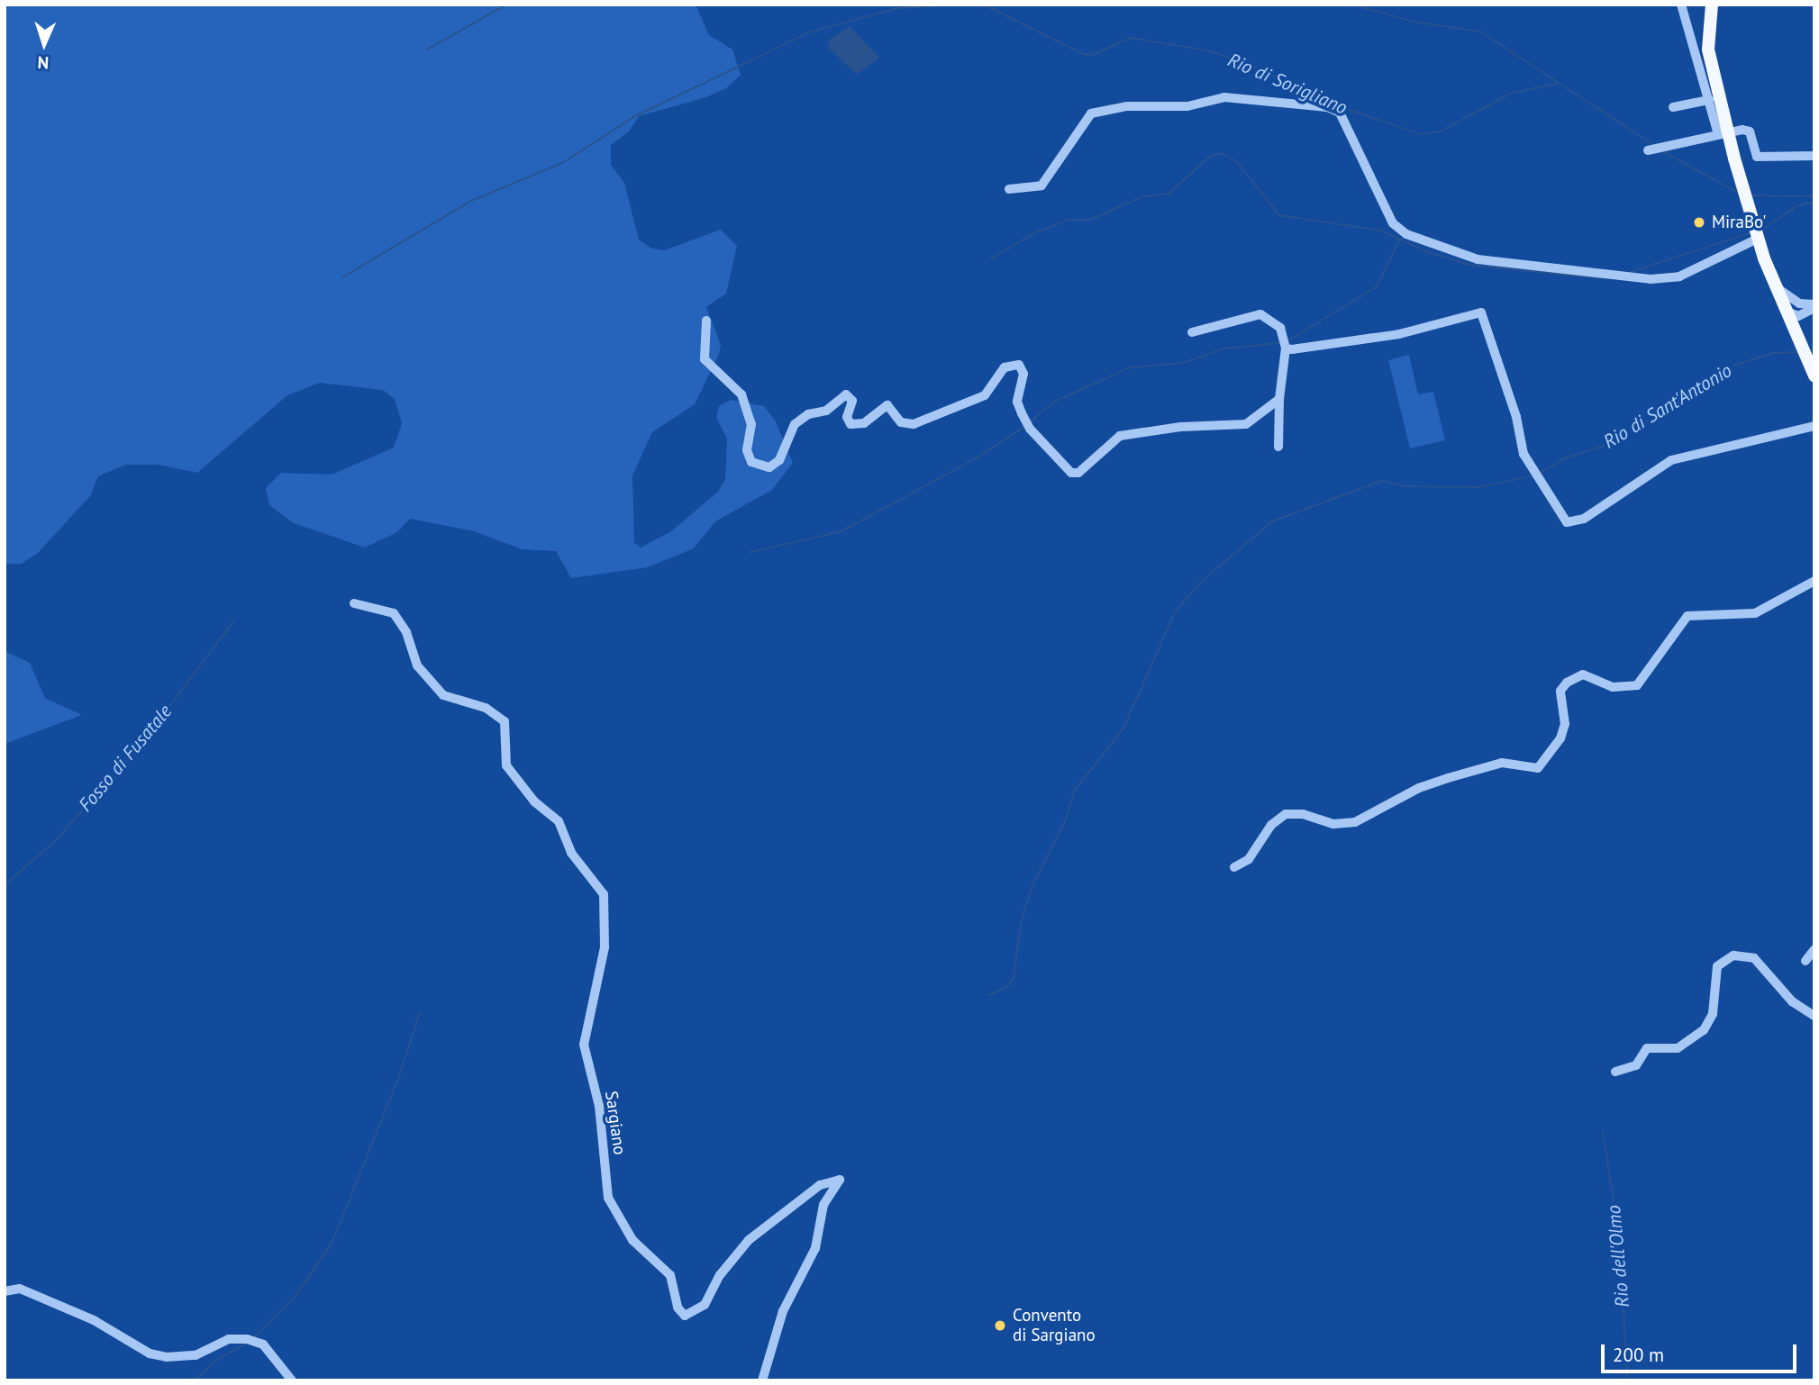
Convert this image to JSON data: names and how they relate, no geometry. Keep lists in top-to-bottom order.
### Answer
{
  "streets": {
    "street": ["Sargiano"]
  },
  "water": [
    "Rio di Sorigliano",
    "Rio di Sant'Antonio",
    "Fosso di Fusatale",
    "Rio dell'Olmo"
  ],
  "places": ["MiraBo'", "Convento di Sargiano"],
  "scale_bar": "200 m",
  "north": "bottom"
}
